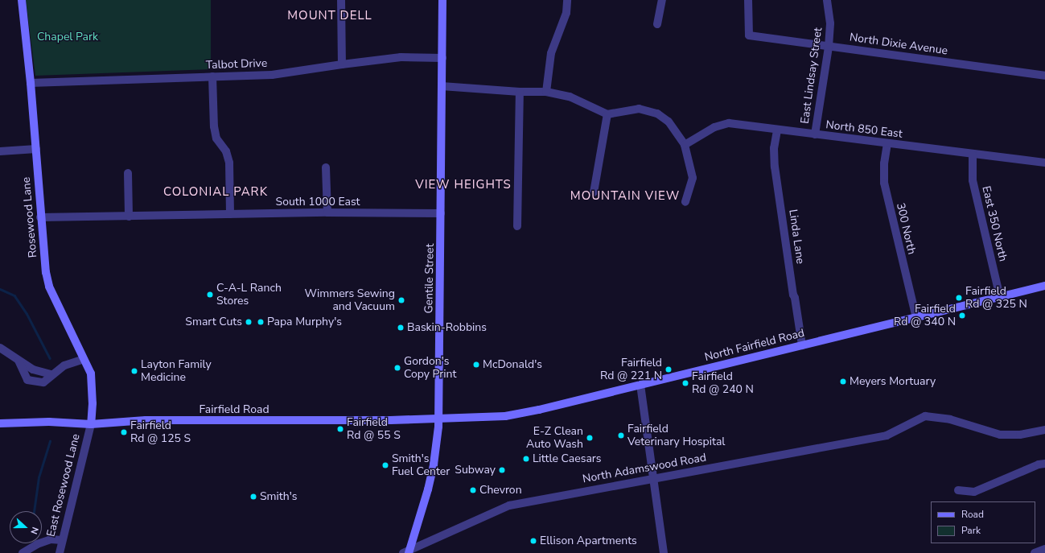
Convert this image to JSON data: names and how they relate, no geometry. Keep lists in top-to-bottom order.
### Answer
{
  "streets": {
    "main road": [
      "Rosewood Lane",
      "Gentile Street",
      "North Fairfield Road",
      "Fairfield Road"
    ],
    "street": [
      "North Dixie Avenue",
      "Talbot Drive",
      "East Lindsay Street",
      "North 850 East",
      "South 1000 East",
      "East 350 North",
      "300 North",
      "Linda Lane",
      "North Adamswood Road",
      "East Rosewood Lane"
    ]
  },
  "crossings": [
    ["North Dixie Avenue", "East Lindsay Street"],
    ["Talbot Drive", "Rosewood Lane"],
    ["Talbot Drive", "Gentile Street"],
    ["East Lindsay Street", "North 850 East"],
    ["North 850 East", "East 350 North"],
    ["North 850 East", "300 North"],
    ["North 850 East", "Linda Lane"],
    ["South 1000 East", "Rosewood Lane"],
    ["South 1000 East", "Gentile Street"],
    ["Rosewood Lane", "Fairfield Road"],
    ["Rosewood Lane", "East Rosewood Lane"],
    ["East 350 North", "North Fairfield Road"],
    ["300 North", "North Fairfield Road"],
    ["Linda Lane", "North Fairfield Road"],
    ["Gentile Street", "Fairfield Road"],
    ["Gentile Street", "North Adamswood Road"],
    ["North Fairfield Road", "Fairfield Road"],
    ["Fairfield Road", "East Rosewood Lane"]
  ],
  "districts": [
    "MOUNT DELL",
    "VIEW HEIGHTS",
    "COLONIAL PARK",
    "MOUNTAIN VIEW"
  ],
  "parks": ["Chapel Park"],
  "places": [
    "C-A-L Ranch Stores",
    "Fairfield Rd @ 325 N",
    "Wimmers Sewing and Vacuum",
    "Fairfield Rd @ 340 N",
    "Smart Cuts",
    "Papa Murphy's",
    "Baskin-Robbins",
    "McDonald's",
    "Gordon's Copy Print",
    "Fairfield Rd @ 221 N",
    "Layton Family Medicine",
    "Meyers Mortuary",
    "Fairfield Rd @ 240 N",
    "Fairfield Rd @ 55 S",
    "Fairfield Rd @ 125 S",
    "Fairfield Veterinary Hospital",
    "E-Z Clean Auto Wash",
    "Little Caesars",
    "Smith's Fuel Center",
    "Subway",
    "Chevron",
    "Smith's",
    "Ellison Apartments"
  ],
  "legend": ["Road", "Park"],
  "north": "right"
}
